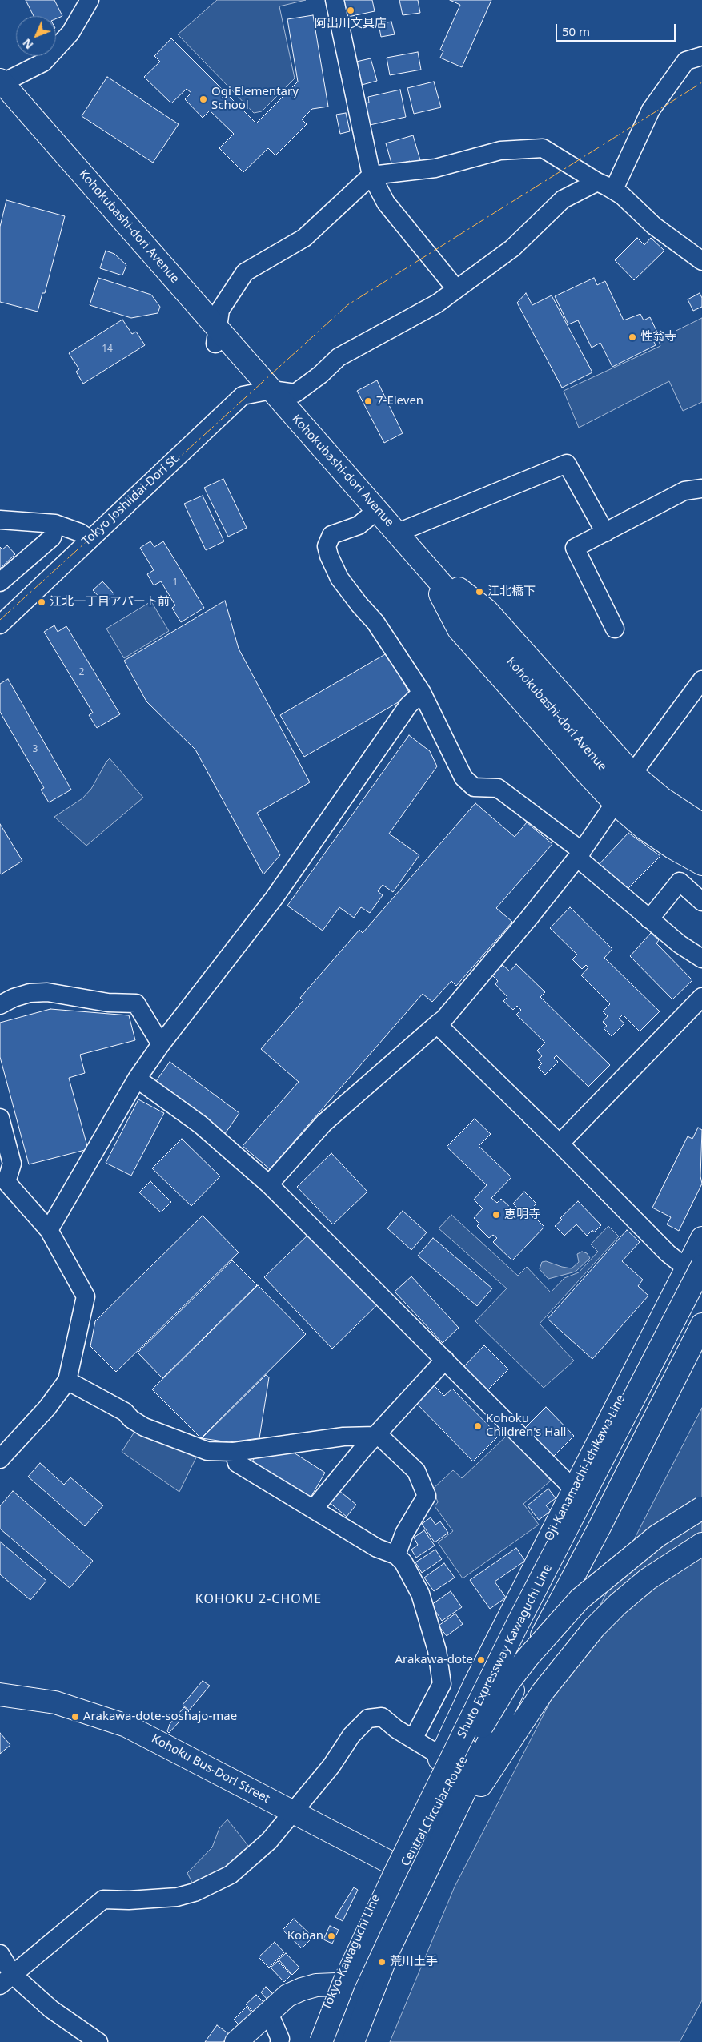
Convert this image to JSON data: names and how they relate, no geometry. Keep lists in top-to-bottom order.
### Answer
{
  "streets": {
    "main road": [
      "Kohokubashi-dori Avenue",
      "Oji-Kanamachi-Ichikawa Line",
      "Shuto Expressway Kawaguchi Line",
      "Kohoku Bus-Dori Street",
      "Central Circular Route",
      "Tokyo-Kawaguchi Line"
    ],
    "street": ["Tokyo Joshiidai-Dori St."]
  },
  "crossings": [
    ["Kohokubashi-dori Avenue", "Tokyo Joshiidai-Dori St."],
    ["Oji-Kanamachi-Ichikawa Line", "Shuto Expressway Kawaguchi Line"],
    ["Oji-Kanamachi-Ichikawa Line", "Kohoku Bus-Dori Street"],
    ["Oji-Kanamachi-Ichikawa Line", "Tokyo-Kawaguchi Line"],
    ["Shuto Expressway Kawaguchi Line", "Central Circular Route"],
    ["Kohoku Bus-Dori Street", "Tokyo-Kawaguchi Line"]
  ],
  "districts": ["KOHOKU 2-CHOME"],
  "places": [
    "阿出川文具店",
    "Ogi Elementary School",
    "性翁寺",
    "7-Eleven",
    "江北橋下",
    "江北一丁目アパート前",
    "恵明寺",
    "Kohoku Children's Hall",
    "Arakawa-dote",
    "Arakawa-dote-soshajo-mae",
    "Koban",
    "荒川土手"
  ],
  "house_numbers": [
    "14",
    "1",
    "2",
    "3"
  ],
  "scale_bar": "50 m",
  "north": "bottom left"
}
